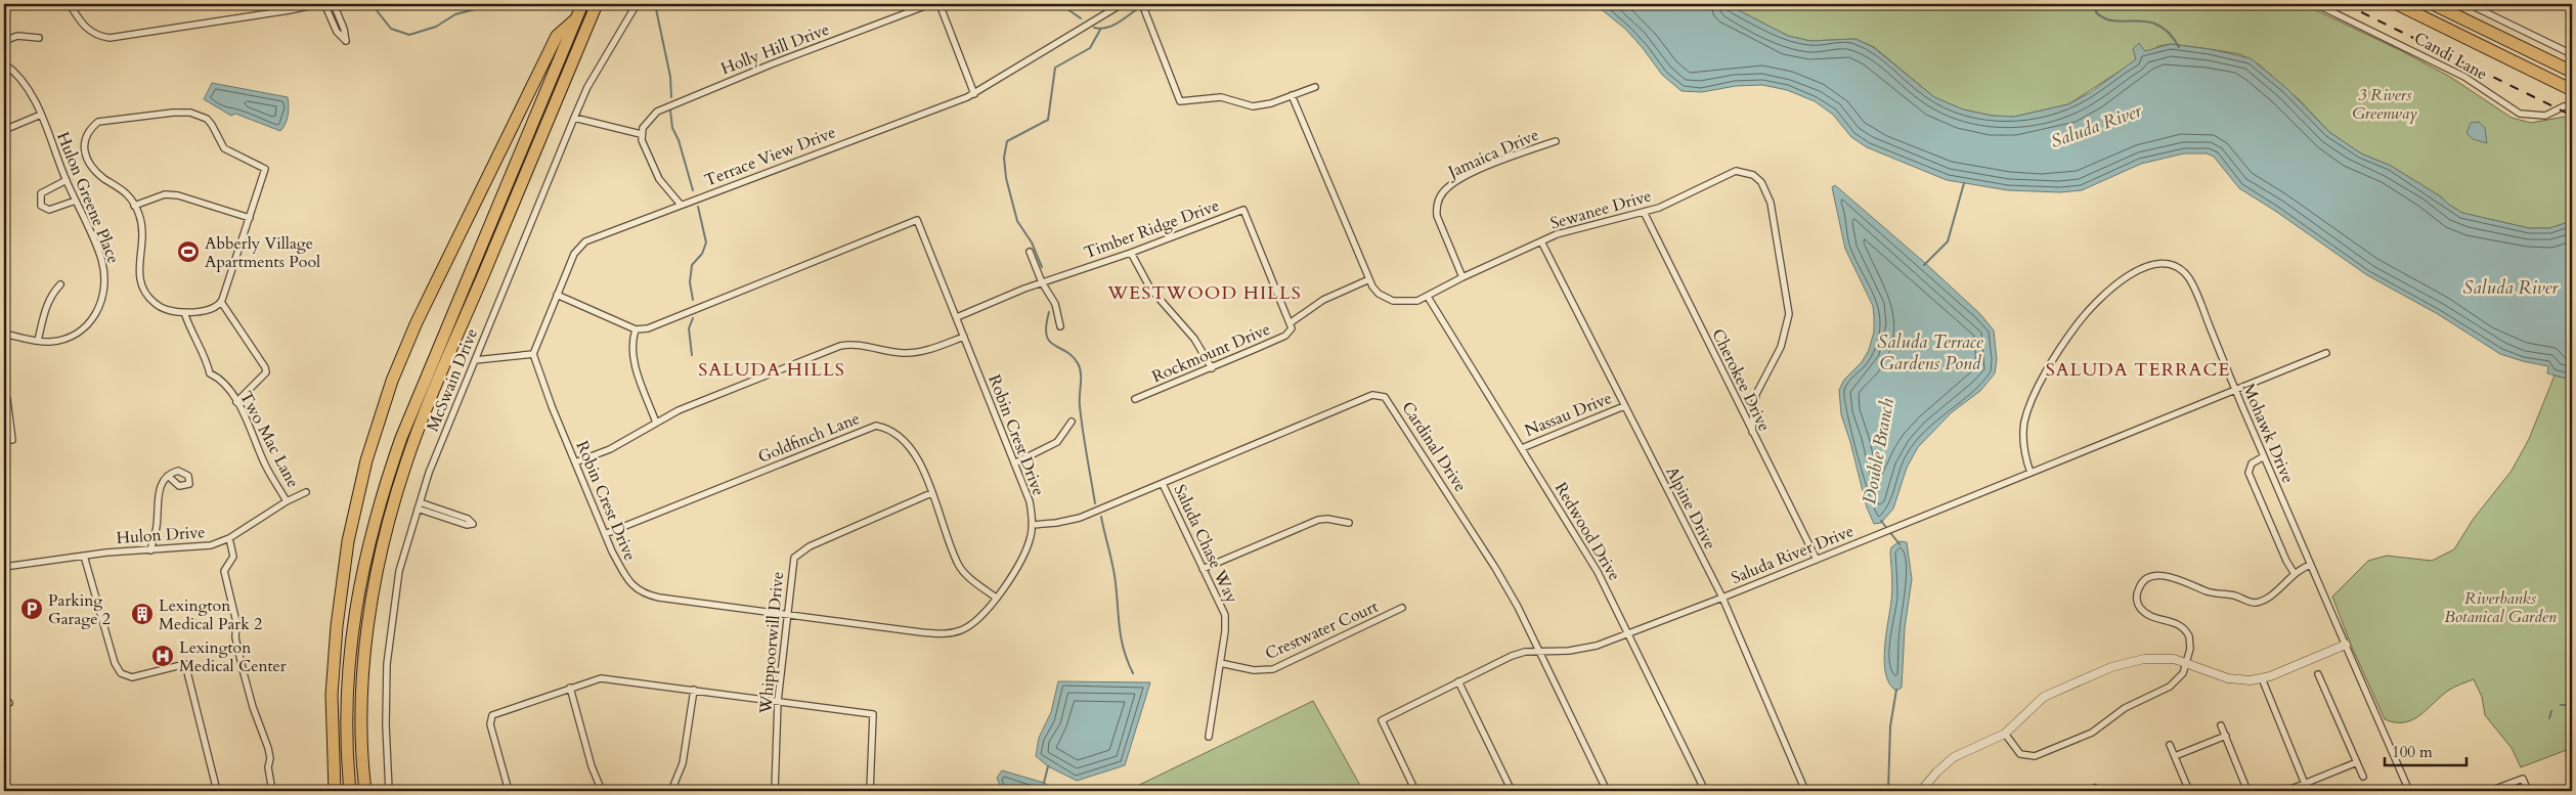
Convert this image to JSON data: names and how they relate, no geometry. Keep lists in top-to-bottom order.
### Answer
{
  "streets": {
    "street": [
      "Holly Hill Drive",
      "Candi Lane",
      "Jamaica Drive",
      "Terrace View Drive",
      "Hulon Greene Place",
      "Sewanee Drive",
      "Timber Ridge Drive",
      "Rockmount Drive",
      "McSwain Drive",
      "Cherokee Drive",
      "Nassau Drive",
      "Mohawk Drive",
      "Robin Crest Drive",
      "Goldfinch Lane",
      "Two Mac Lane",
      "Cardinal Drive",
      "Alpine Drive",
      "Redwood Drive",
      "Hulon Drive",
      "Saluda Chase Way",
      "Saluda River Drive",
      "Crestwater Court",
      "Whippoorwill Drive"
    ]
  },
  "crossings": [
    ["Jamaica Drive", "Sewanee Drive"],
    ["Terrace View Drive", "Robin Crest Drive"],
    ["Sewanee Drive", "Rockmount Drive"],
    ["Sewanee Drive", "Cherokee Drive"],
    ["Sewanee Drive", "Alpine Drive"],
    ["Sewanee Drive", "Redwood Drive"],
    ["Timber Ridge Drive", "Rockmount Drive"],
    ["Timber Ridge Drive", "Robin Crest Drive"],
    ["Cherokee Drive", "Saluda River Drive"],
    ["Nassau Drive", "Alpine Drive"],
    ["Nassau Drive", "Redwood Drive"],
    ["Mohawk Drive", "Saluda River Drive"],
    ["Robin Crest Drive", "Goldfinch Lane"],
    ["Robin Crest Drive", "Cardinal Drive"],
    ["Robin Crest Drive", "Whippoorwill Drive"],
    ["Goldfinch Lane", "Whippoorwill Drive"],
    ["Two Mac Lane", "Hulon Drive"],
    ["Cardinal Drive", "Saluda Chase Way"],
    ["Cardinal Drive", "Saluda River Drive"],
    ["Alpine Drive", "Saluda River Drive"],
    ["Redwood Drive", "Saluda River Drive"],
    ["Saluda Chase Way", "Crestwater Court"]
  ],
  "districts": ["WESTWOOD HILLS", "SALUDA HILLS", "SALUDA TERRACE"],
  "water": ["Saluda River", "Saluda Terrace Gardens Pond", "Double Branch"],
  "parks": ["3 Rivers Greenway", "Riverbanks Botanical Garden"],
  "places": {
    "sports": ["Abberly Village Apartments Pool"],
    "parking": ["Parking Garage 2"],
    "building": ["Lexington Medical Park 2"],
    "hospital": ["Lexington Medical Center"]
  },
  "scale_bar": "100 m"
}
